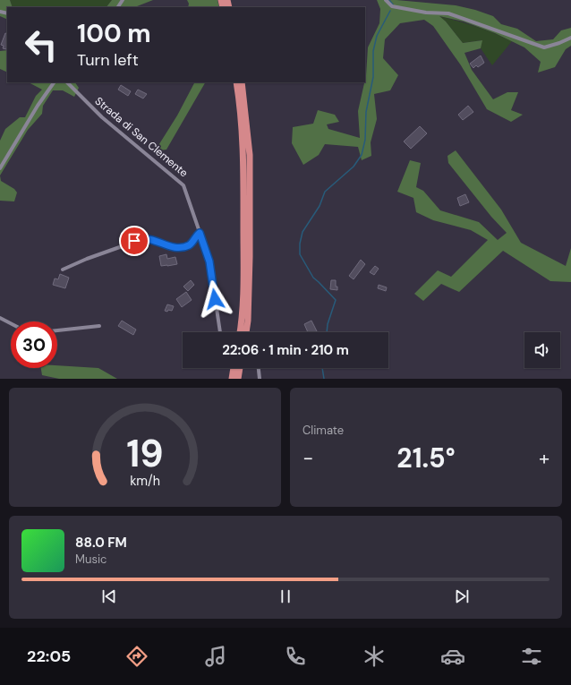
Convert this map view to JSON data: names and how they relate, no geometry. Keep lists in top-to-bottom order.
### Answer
{
  "streets": {
    "street": ["Strada di San Clemente"]
  },
  "page": {
    "turn": ["100 m", "Turn left"],
    "limit": "30",
    "trip": "22:06 · 1 min · 210 m",
    "tile": "Climate",
    "heat": ["−", "21.5°", "+"],
    "song": ["88.0 FM", "Music"],
    "tabs": "22:05",
    "gauge": ["19", "km/h"]
  }
}
